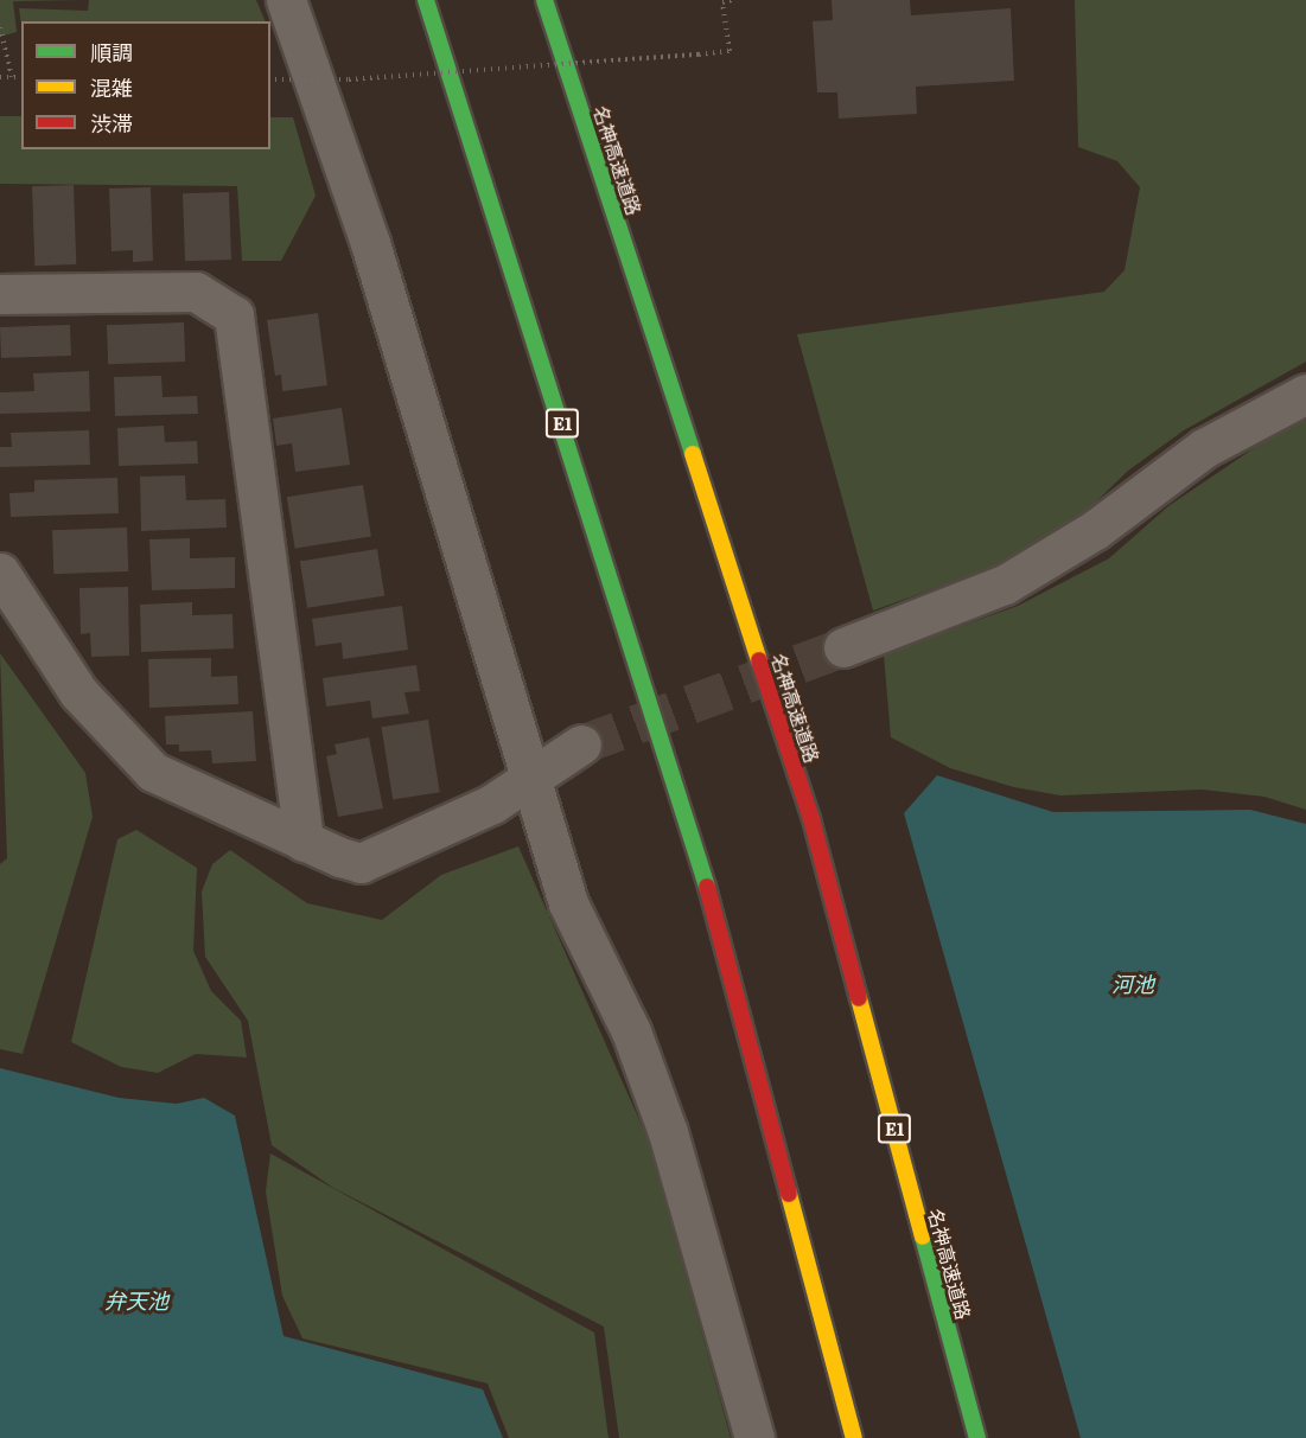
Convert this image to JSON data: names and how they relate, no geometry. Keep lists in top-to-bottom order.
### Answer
{
  "streets": {
    "highway": ["名神高速道路", "E1"]
  },
  "water": ["河池", "弁天池"],
  "legend": ["順調", "混雑", "渋滞"]
}
